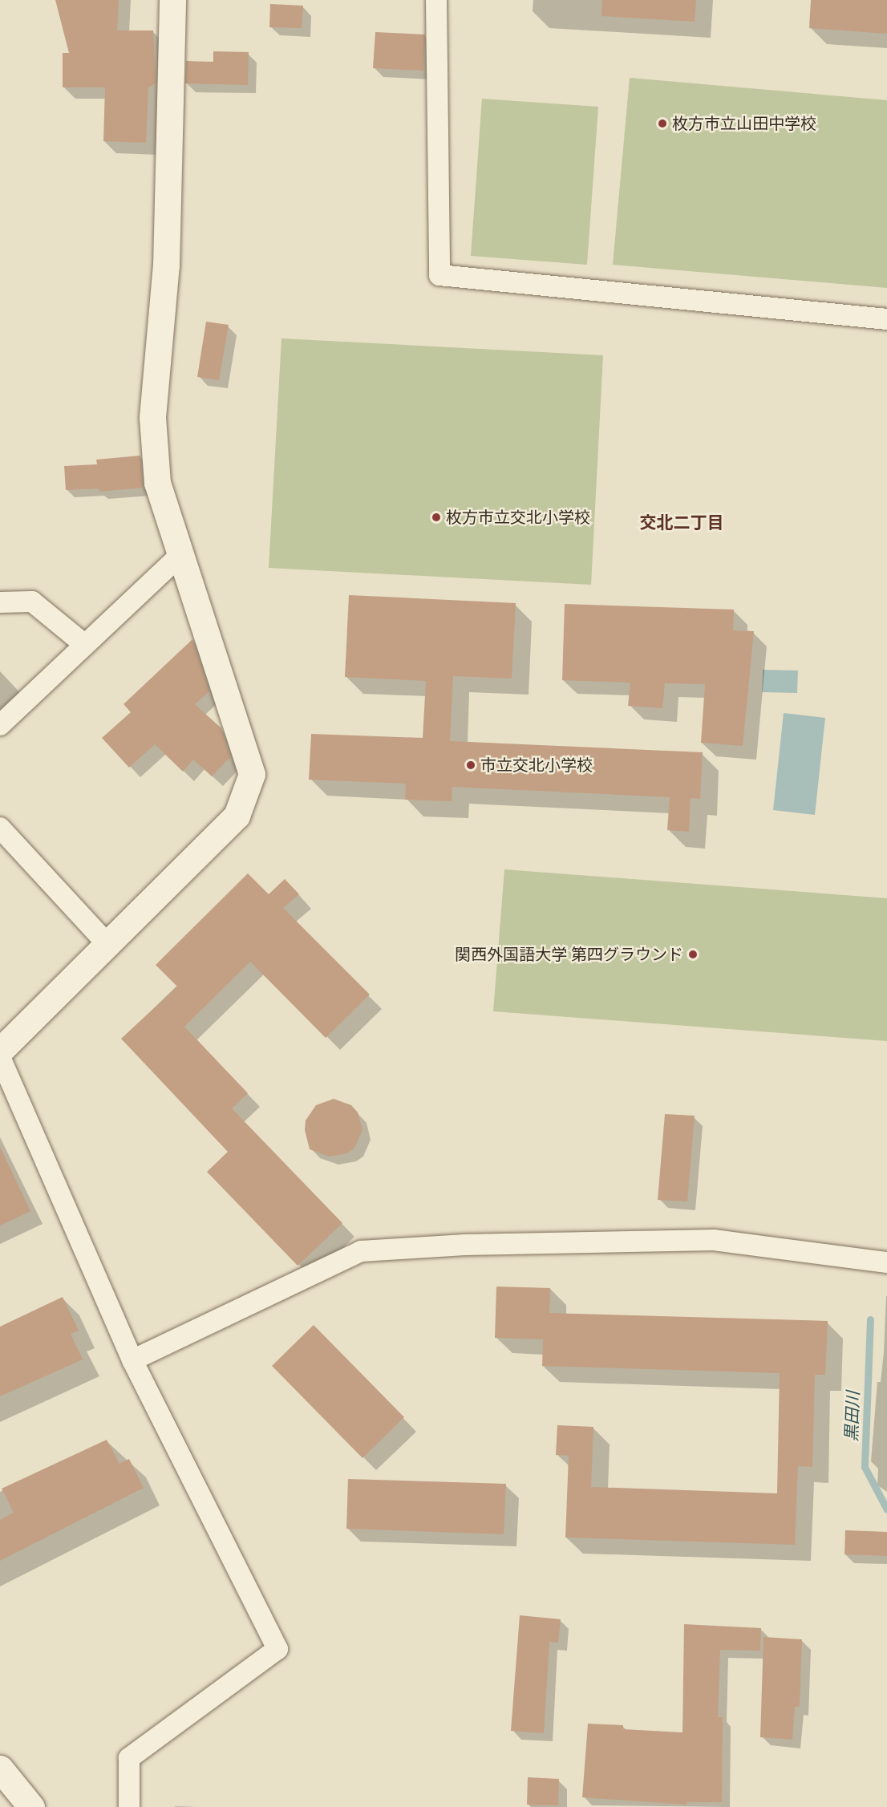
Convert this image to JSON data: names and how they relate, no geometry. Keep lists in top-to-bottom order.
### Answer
{
  "districts": ["交北二丁目"],
  "water": ["黒田川"],
  "places": [
    "枚方市立山田中学校",
    "枚方市立交北小学校",
    "市立交北小学校",
    "関西外国語大学 第四グラウンド"
  ]
}
